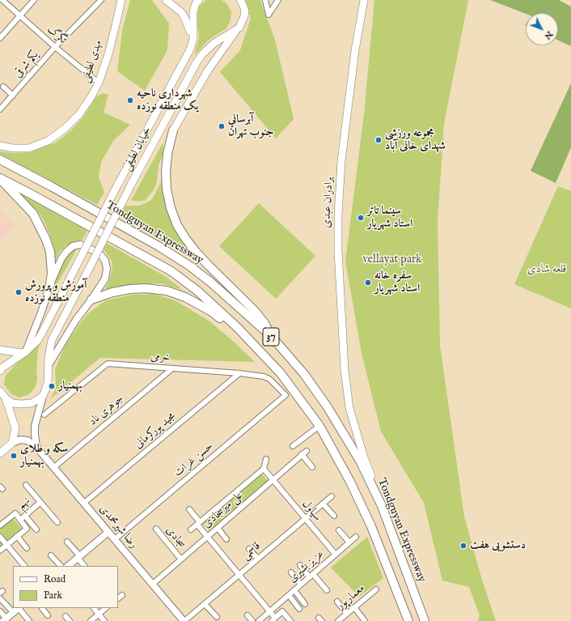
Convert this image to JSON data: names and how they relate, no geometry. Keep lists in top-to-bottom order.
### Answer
{
  "streets": {
    "highway": ["Tondguyan Expressway", "37"],
    "main road": ["مهدی لطیفی", "خیابان لطیفی", "برادران عبدی"],
    "street": [
      "تگرگ",
      "یکم شرقی",
      "خرمی",
      "جوهری ناد",
      "مجید پورکرمانی",
      "حسن غرات",
      "نهم",
      "علی میرسجادی",
      "سیاول",
      "رضا شیرمحمدی",
      "سجادی",
      "قاسمی",
      "عزیز بشیری",
      "معمارپور"
    ]
  },
  "crossings": [
    ["تگرگ", "مهدی لطیفی"],
    ["تگرگ", "یکم شرقی"],
    ["برادران عبدی", "Tondguyan Expressway"],
    ["خرمی", "جوهری ناد"],
    ["خرمی", "مجید پورکرمانی"],
    ["خرمی", "حسن غرات"],
    ["جوهری ناد", "رضا شیرمحمدی"],
    ["مجید پورکرمانی", "رضا شیرمحمدی"],
    ["حسن غرات", "رضا شیرمحمدی"],
    ["علی میرسجادی", "سیاول"],
    ["علی میرسجادی", "رضا شیرمحمدی"],
    ["علی میرسجادی", "سجادی"],
    ["سیاول", "قاسمی"],
    ["سیاول", "عزیز بشیری"],
    ["رضا شیرمحمدی", "قاسمی"]
  ],
  "parks": ["vellayat park", "قلعه شادی"],
  "places": [
    "شهرداری ناحیه یک منطقه نوزده",
    "آبرساني جنوب تهران",
    "مجموعه ورزشی شهدای خانی آباد",
    "سینما تاتر استاد شهریار",
    "سفره خانه استاد شهریار",
    "آموزش و پرورش منطقه نوزده",
    "بهمنیار",
    "سکه و طلای بهمنیار",
    "دستشویی هفت"
  ],
  "legend": ["Road", "Park"],
  "north": "bottom right"
}
